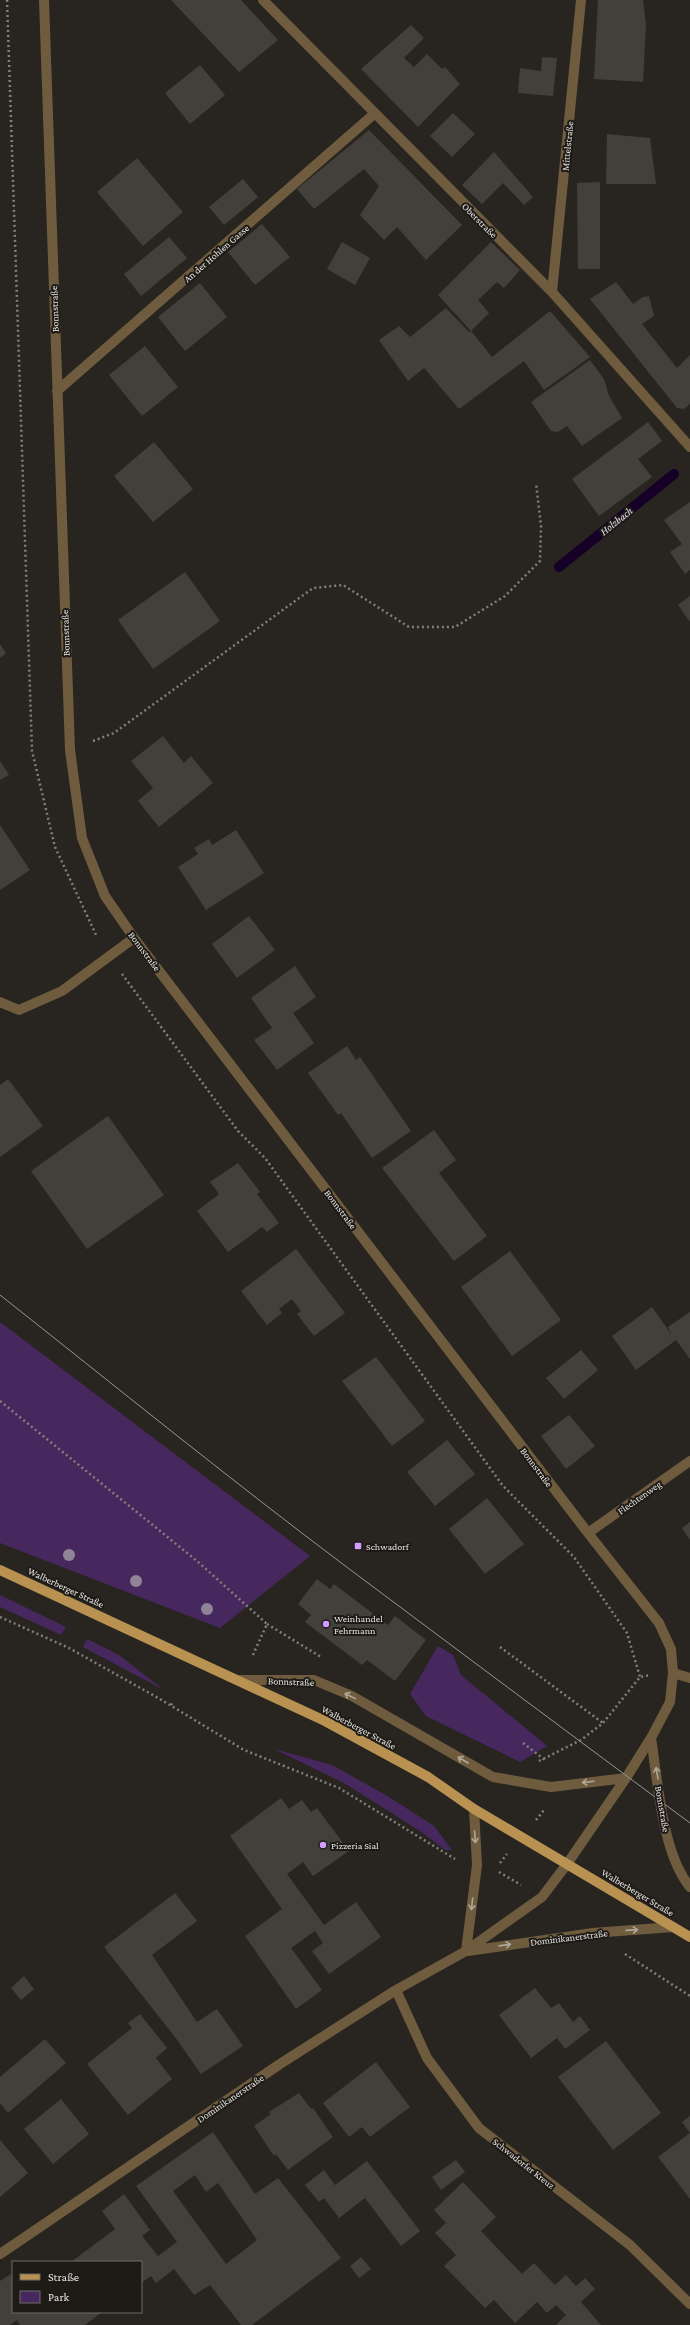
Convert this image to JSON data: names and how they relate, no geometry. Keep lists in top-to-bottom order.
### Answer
{
  "streets": {
    "main road": ["Walberberger Straße"],
    "street": [
      "Mittelstraße",
      "Oberstraße",
      "An der Hohlen Gasse",
      "Bonnstraße",
      "Flechtenweg",
      "Dominikanerstraße",
      "Schwadorfer Kreuz"
    ]
  },
  "crossings": [
    ["Mittelstraße", "Oberstraße"],
    ["Oberstraße", "An der Hohlen Gasse"],
    ["An der Hohlen Gasse", "Bonnstraße"],
    ["Bonnstraße", "Flechtenweg"],
    ["Bonnstraße", "Walberberger Straße"],
    ["Bonnstraße", "Dominikanerstraße"],
    ["Walberberger Straße", "Dominikanerstraße"],
    ["Dominikanerstraße", "Schwadorfer Kreuz"]
  ],
  "water": ["Holzbach"],
  "places": {
    "transit": ["Schwadorf"],
    "other": ["Weinhandel Fehrmann", "Pizzeria Sial"]
  },
  "legend": ["Straße", "Park"]
}
